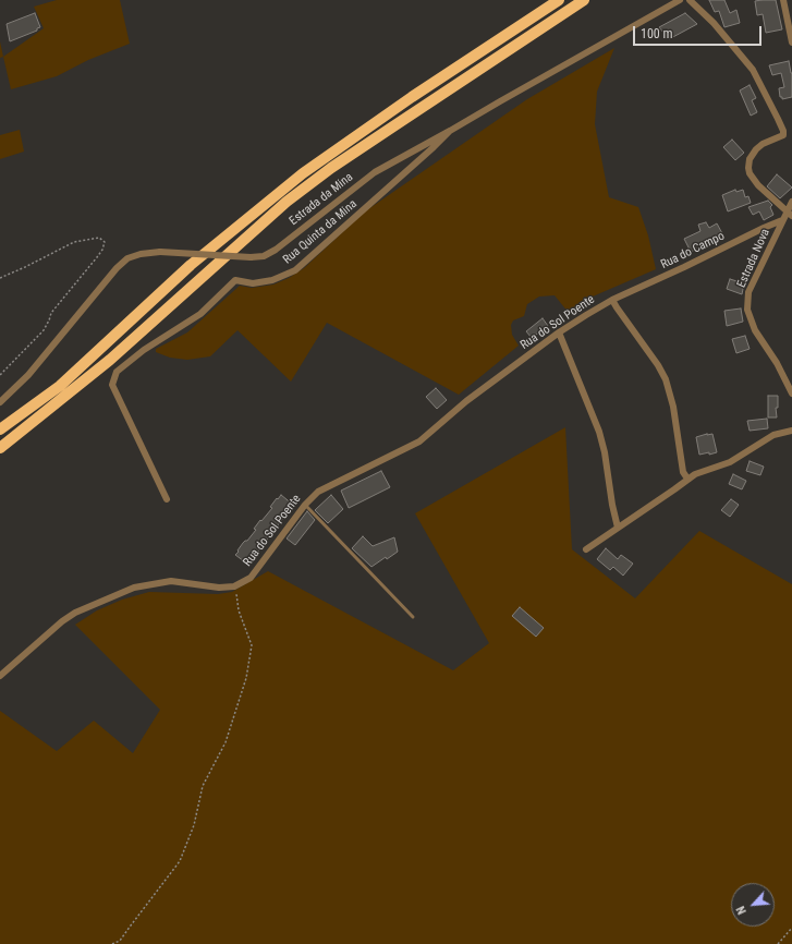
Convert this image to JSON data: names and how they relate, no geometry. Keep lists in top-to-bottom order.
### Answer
{
  "streets": {
    "street": [
      "Estrada da Mina",
      "Rua Quinta da Mina",
      "Rua do Campo",
      "Estrada Nova",
      "Rua do Sol Poente"
    ]
  },
  "crossings": [
    ["Estrada da Mina", "Rua Quinta da Mina"],
    ["Rua do Campo", "Estrada Nova"],
    ["Rua do Campo", "Rua do Sol Poente"]
  ],
  "scale_bar": "100 m",
  "north": "bottom left"
}
